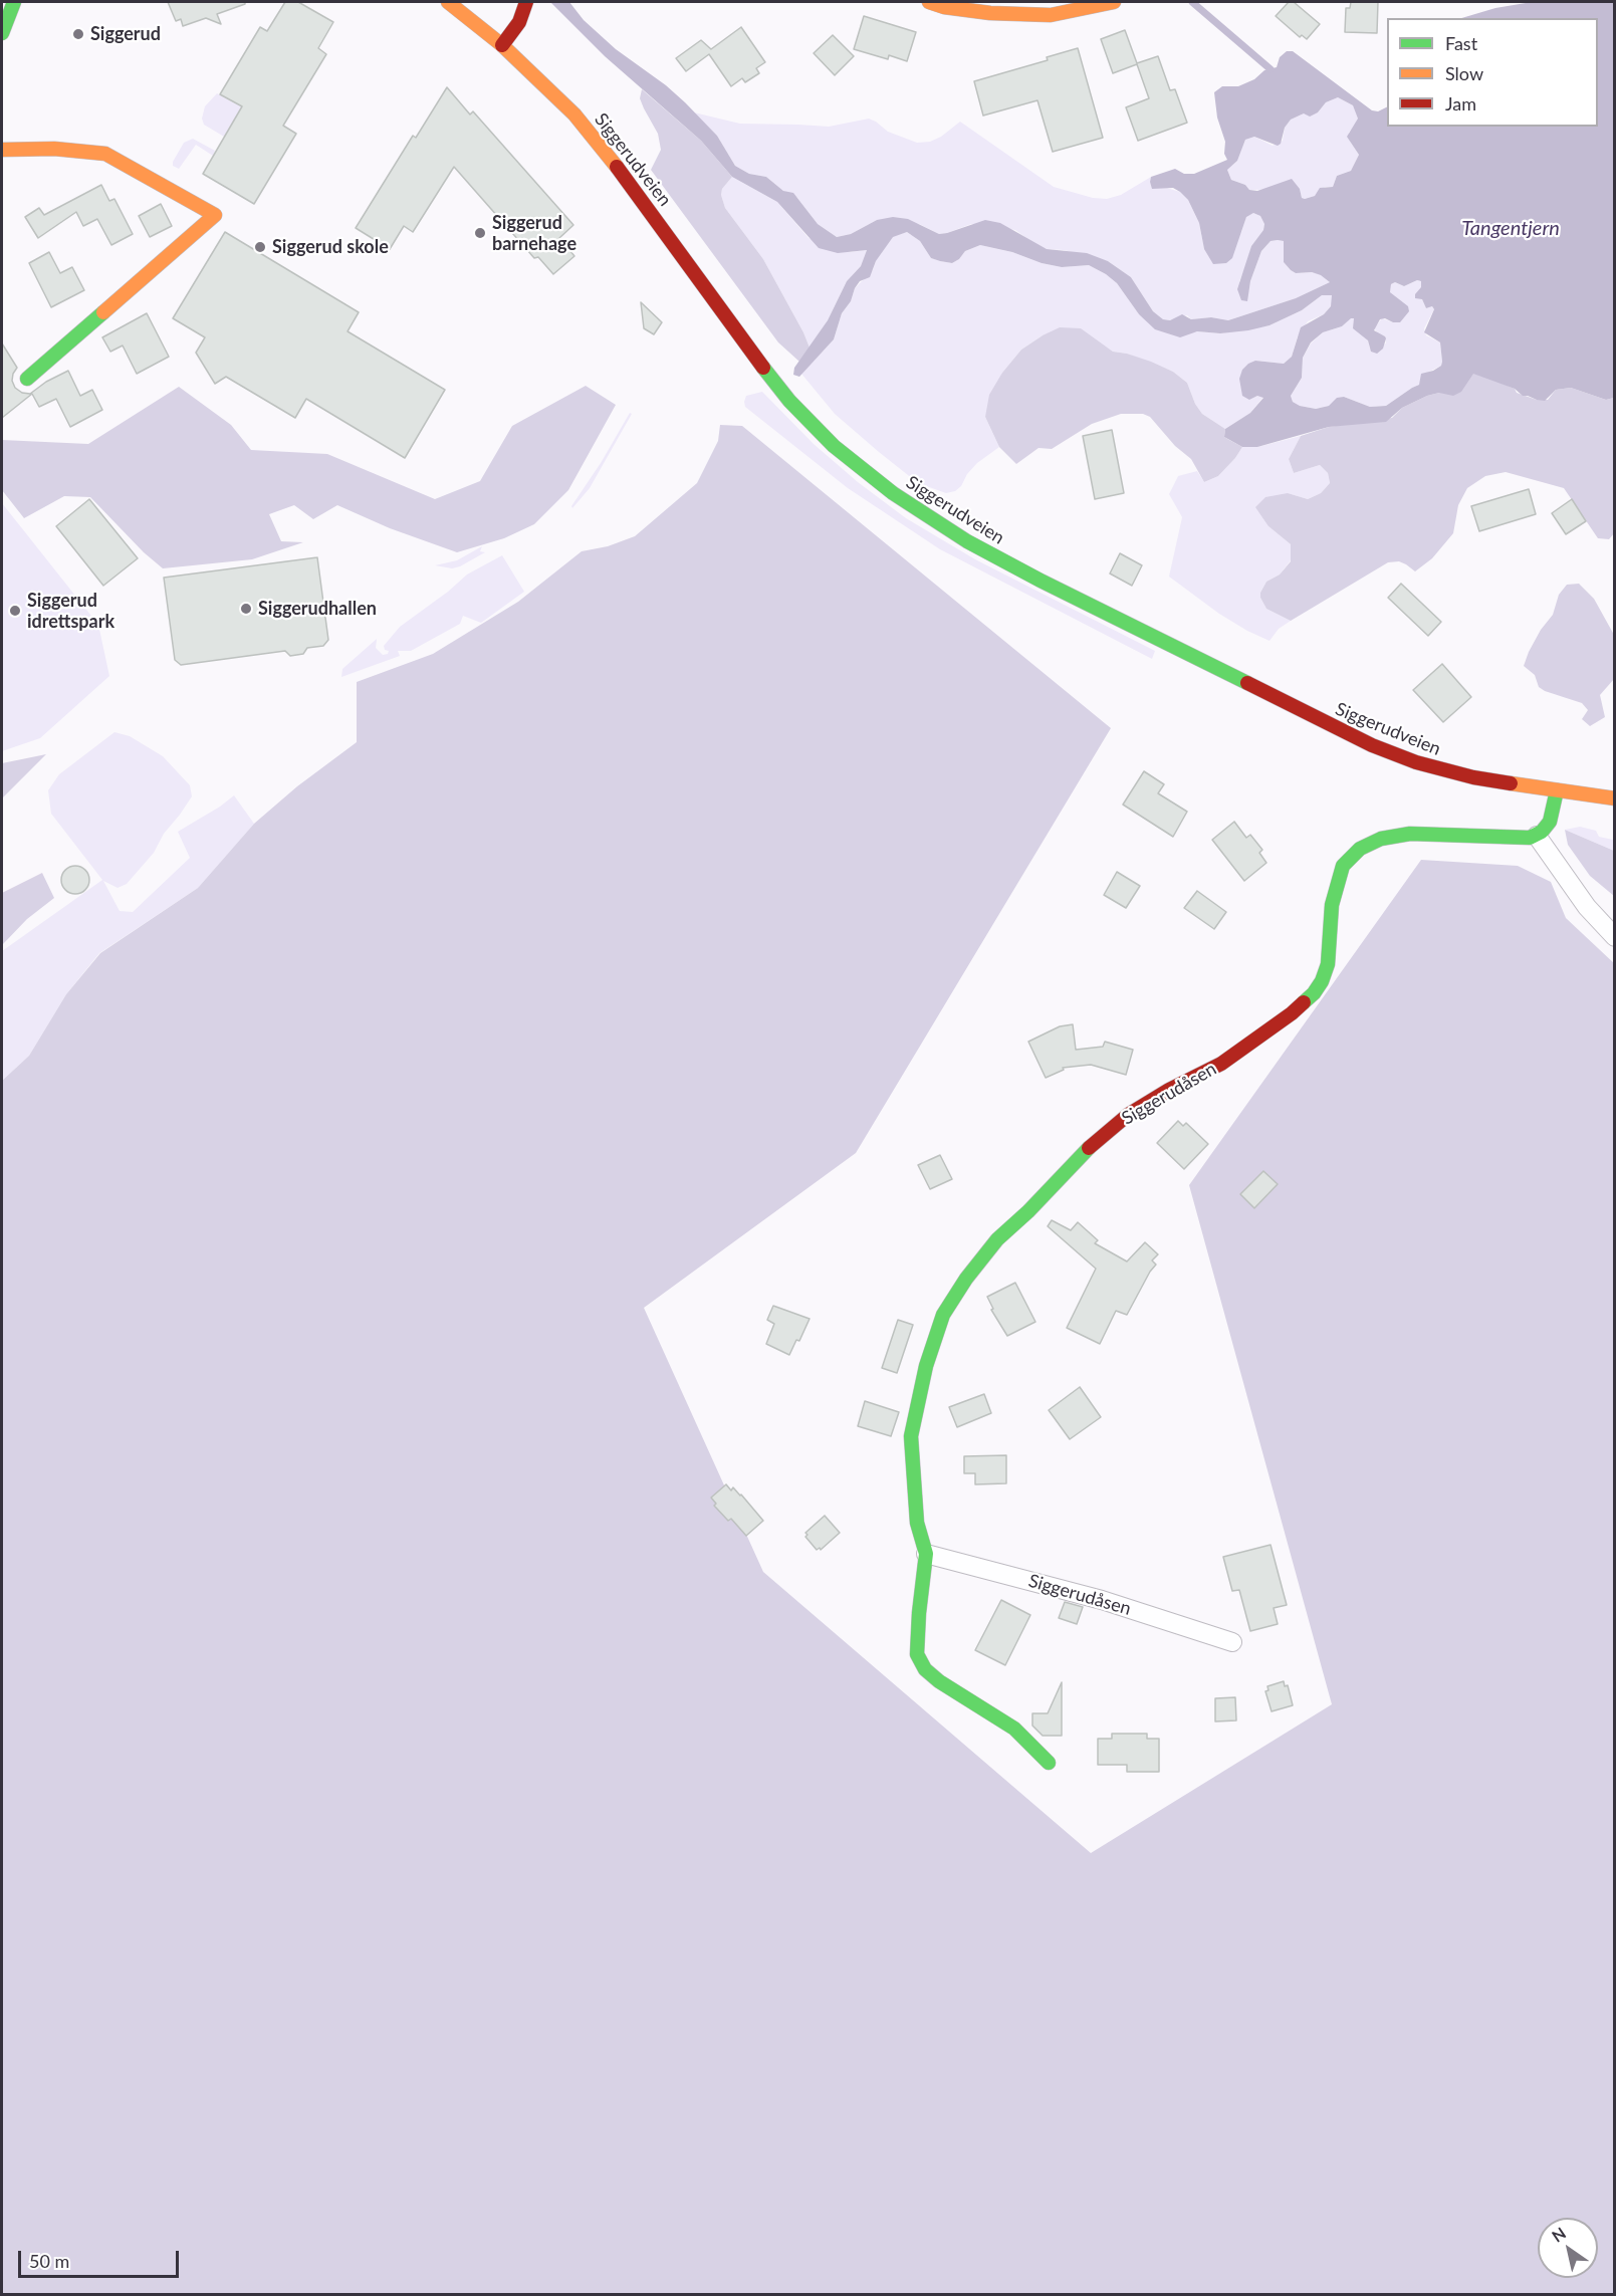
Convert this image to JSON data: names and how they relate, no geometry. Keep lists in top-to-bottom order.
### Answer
{
  "streets": {
    "street": ["Siggerudveien", "Siggerudåsen"]
  },
  "water": ["Tangentjern"],
  "places": [
    "Siggerud",
    "Siggerud barnehage",
    "Siggerud skole",
    "Siggerudhallen",
    "Siggerud idrettspark"
  ],
  "legend": ["Fast", "Slow", "Jam"],
  "scale_bar": "50 m",
  "north": "top left"
}
